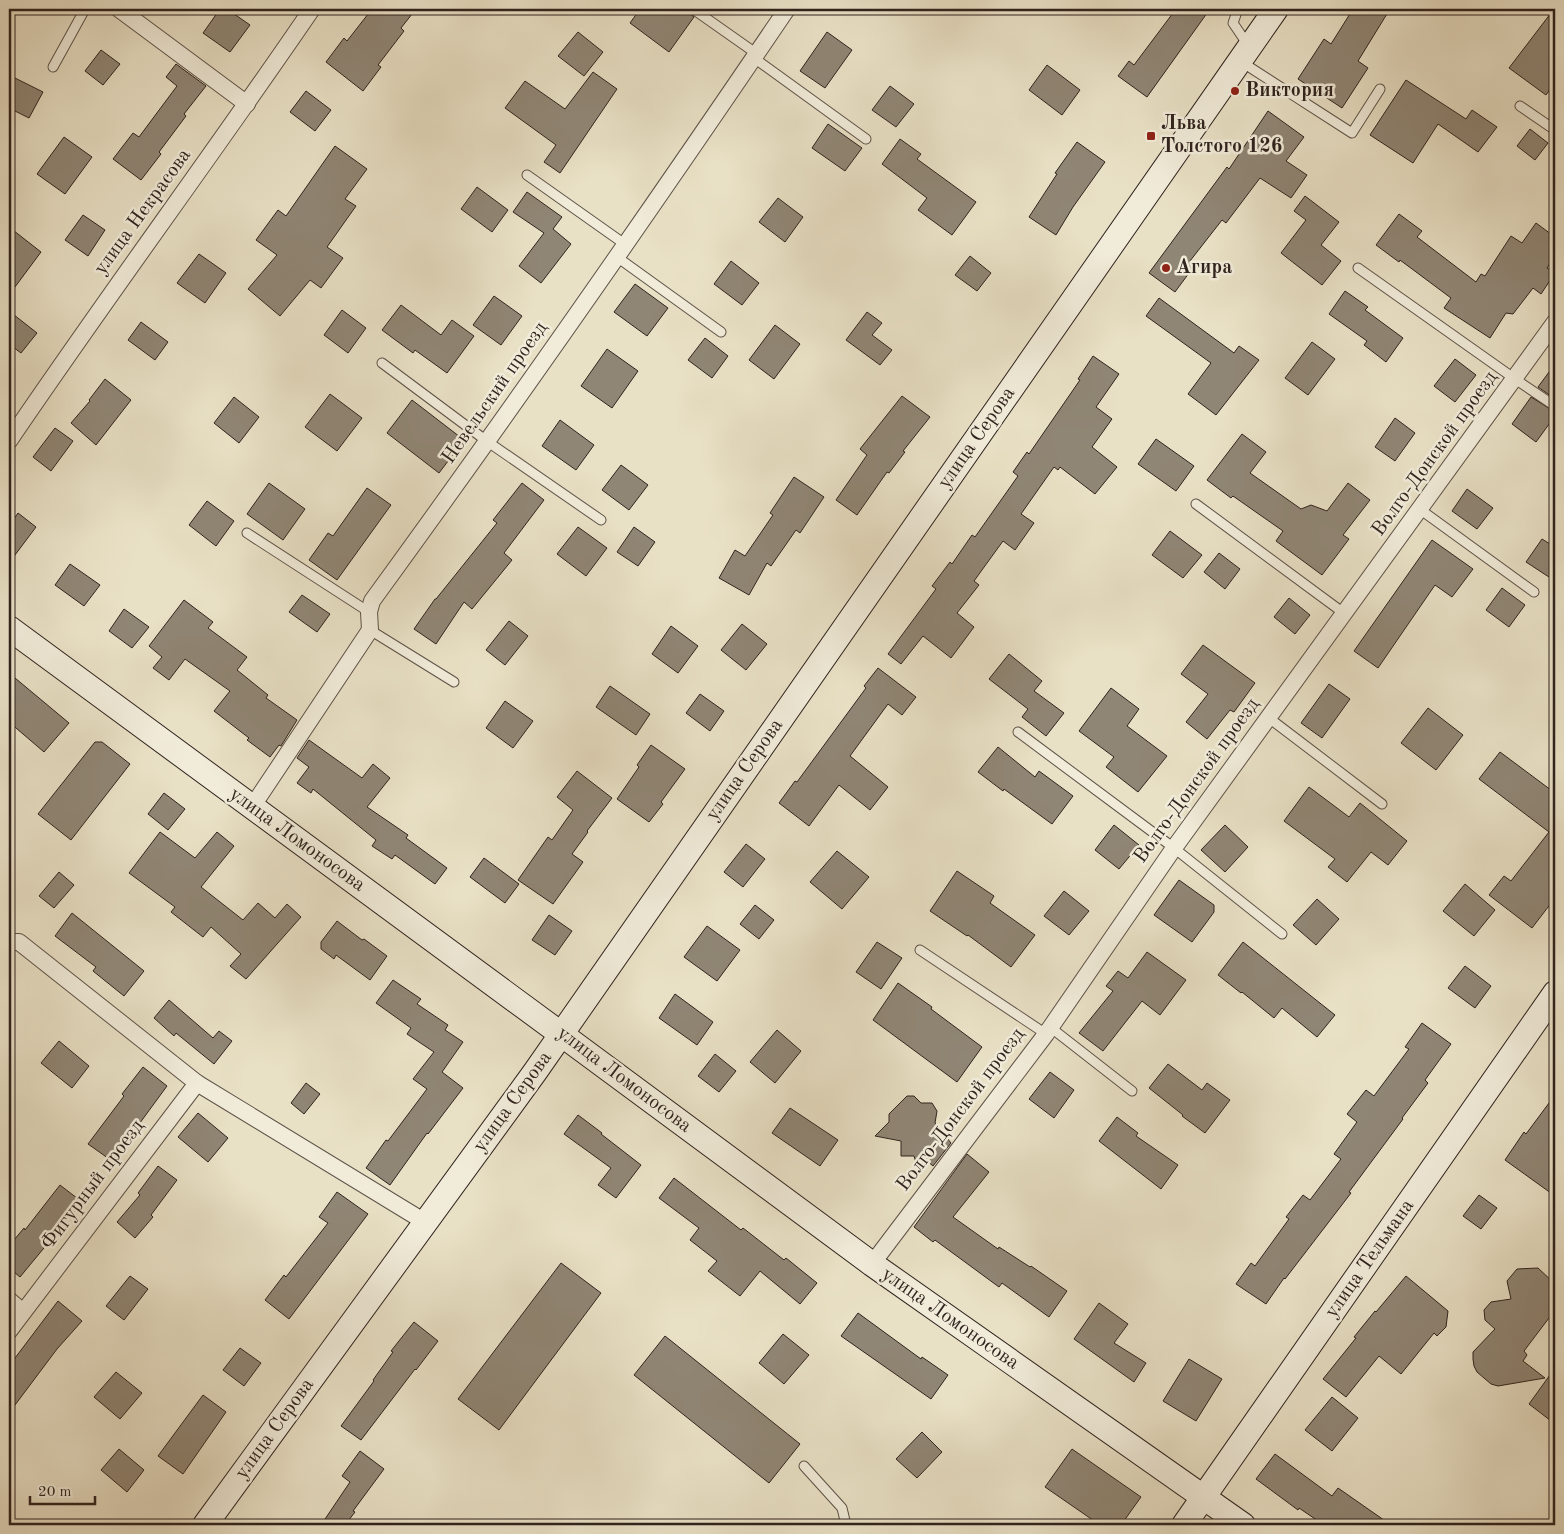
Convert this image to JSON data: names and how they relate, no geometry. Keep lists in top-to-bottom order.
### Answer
{
  "streets": {
    "street": [
      "улица Некрасова",
      "Невельский проезд",
      "улица Серова",
      "Волго-Донской проезд",
      "улица Ломоносова",
      "Фигурный проезд",
      "улица Тельмана"
    ]
  },
  "crossings": [
    ["улица Серова", "улица Ломоносова"],
    ["Волго-Донской проезд", "улица Ломоносова"],
    ["улица Ломоносова", "улица Тельмана"]
  ],
  "places": {
    "other": ["Виктория", "Агира"],
    "transit": ["Льва Толстого 126"]
  },
  "scale_bar": "20 m"
}
